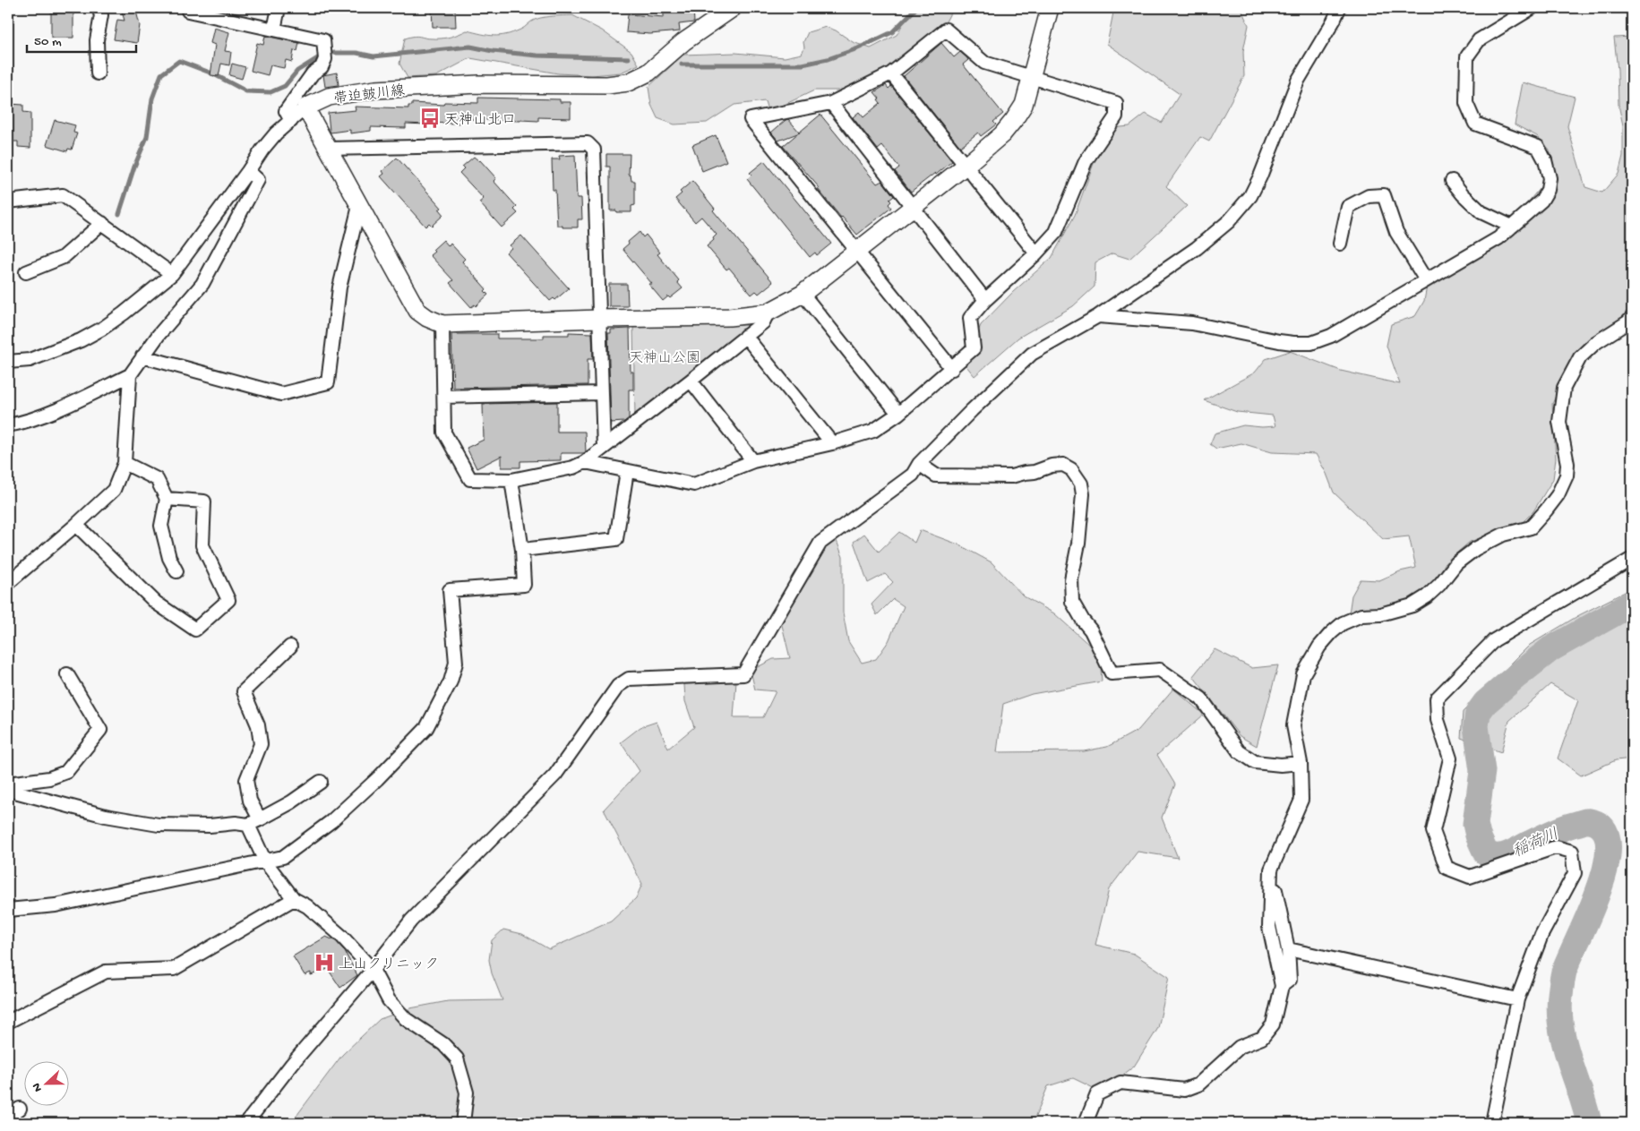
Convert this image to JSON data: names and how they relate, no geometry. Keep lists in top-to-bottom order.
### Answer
{
  "streets": {
    "street": ["帯迫皷川線"]
  },
  "water": ["稲荷川"],
  "parks": ["天神山公園"],
  "places": {
    "bus stop": ["天神山北口"],
    "hospital": ["上山クリニック"]
  },
  "scale_bar": "50 m",
  "north": "left"
}
